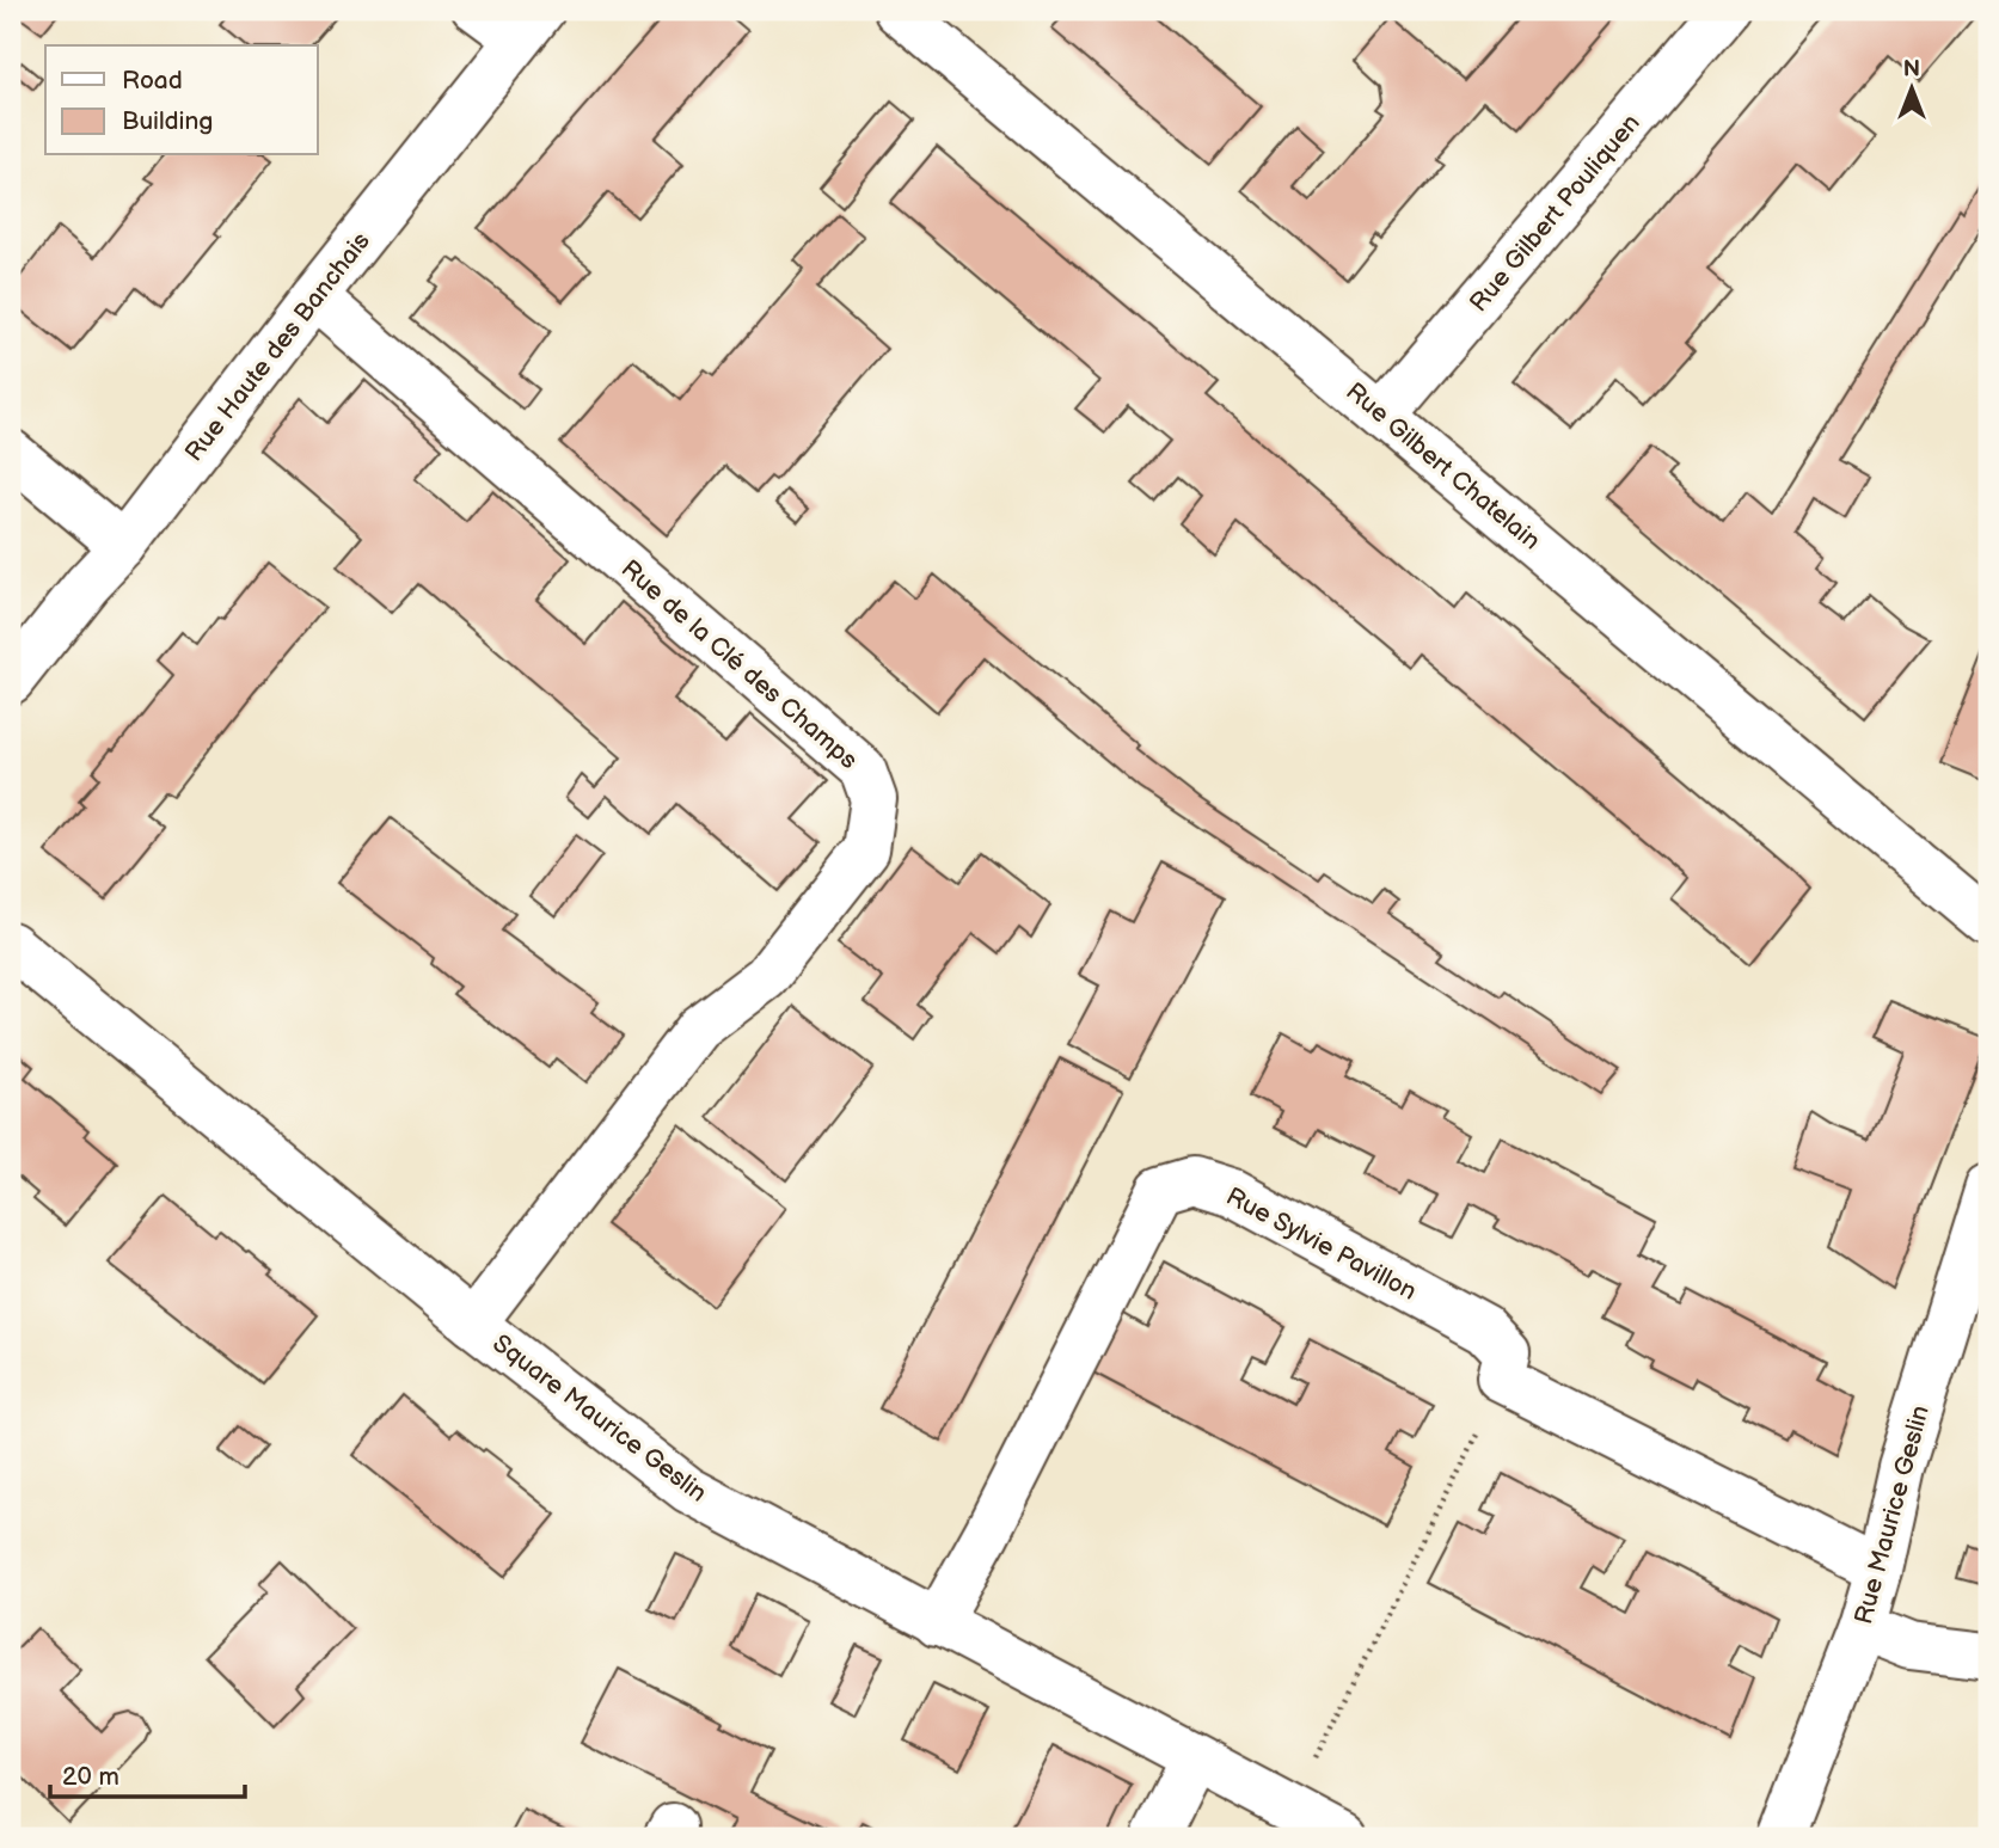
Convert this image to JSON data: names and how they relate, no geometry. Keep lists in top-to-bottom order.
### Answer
{
  "streets": {
    "street": [
      "Rue Gilbert Pouliquen",
      "Rue Haute des Banchais",
      "Rue Gilbert Chatelain",
      "Rue de la Clé des Champs",
      "Rue Sylvie Pavillon",
      "Square Maurice Geslin",
      "Rue Maurice Geslin"
    ]
  },
  "crossings": [
    ["Rue Gilbert Pouliquen", "Rue Gilbert Chatelain"],
    ["Rue Haute des Banchais", "Rue de la Clé des Champs"],
    ["Rue de la Clé des Champs", "Square Maurice Geslin"],
    ["Rue Sylvie Pavillon", "Square Maurice Geslin"]
  ],
  "legend": ["Road", "Building"],
  "scale_bar": "20 m",
  "north": "top"
}
